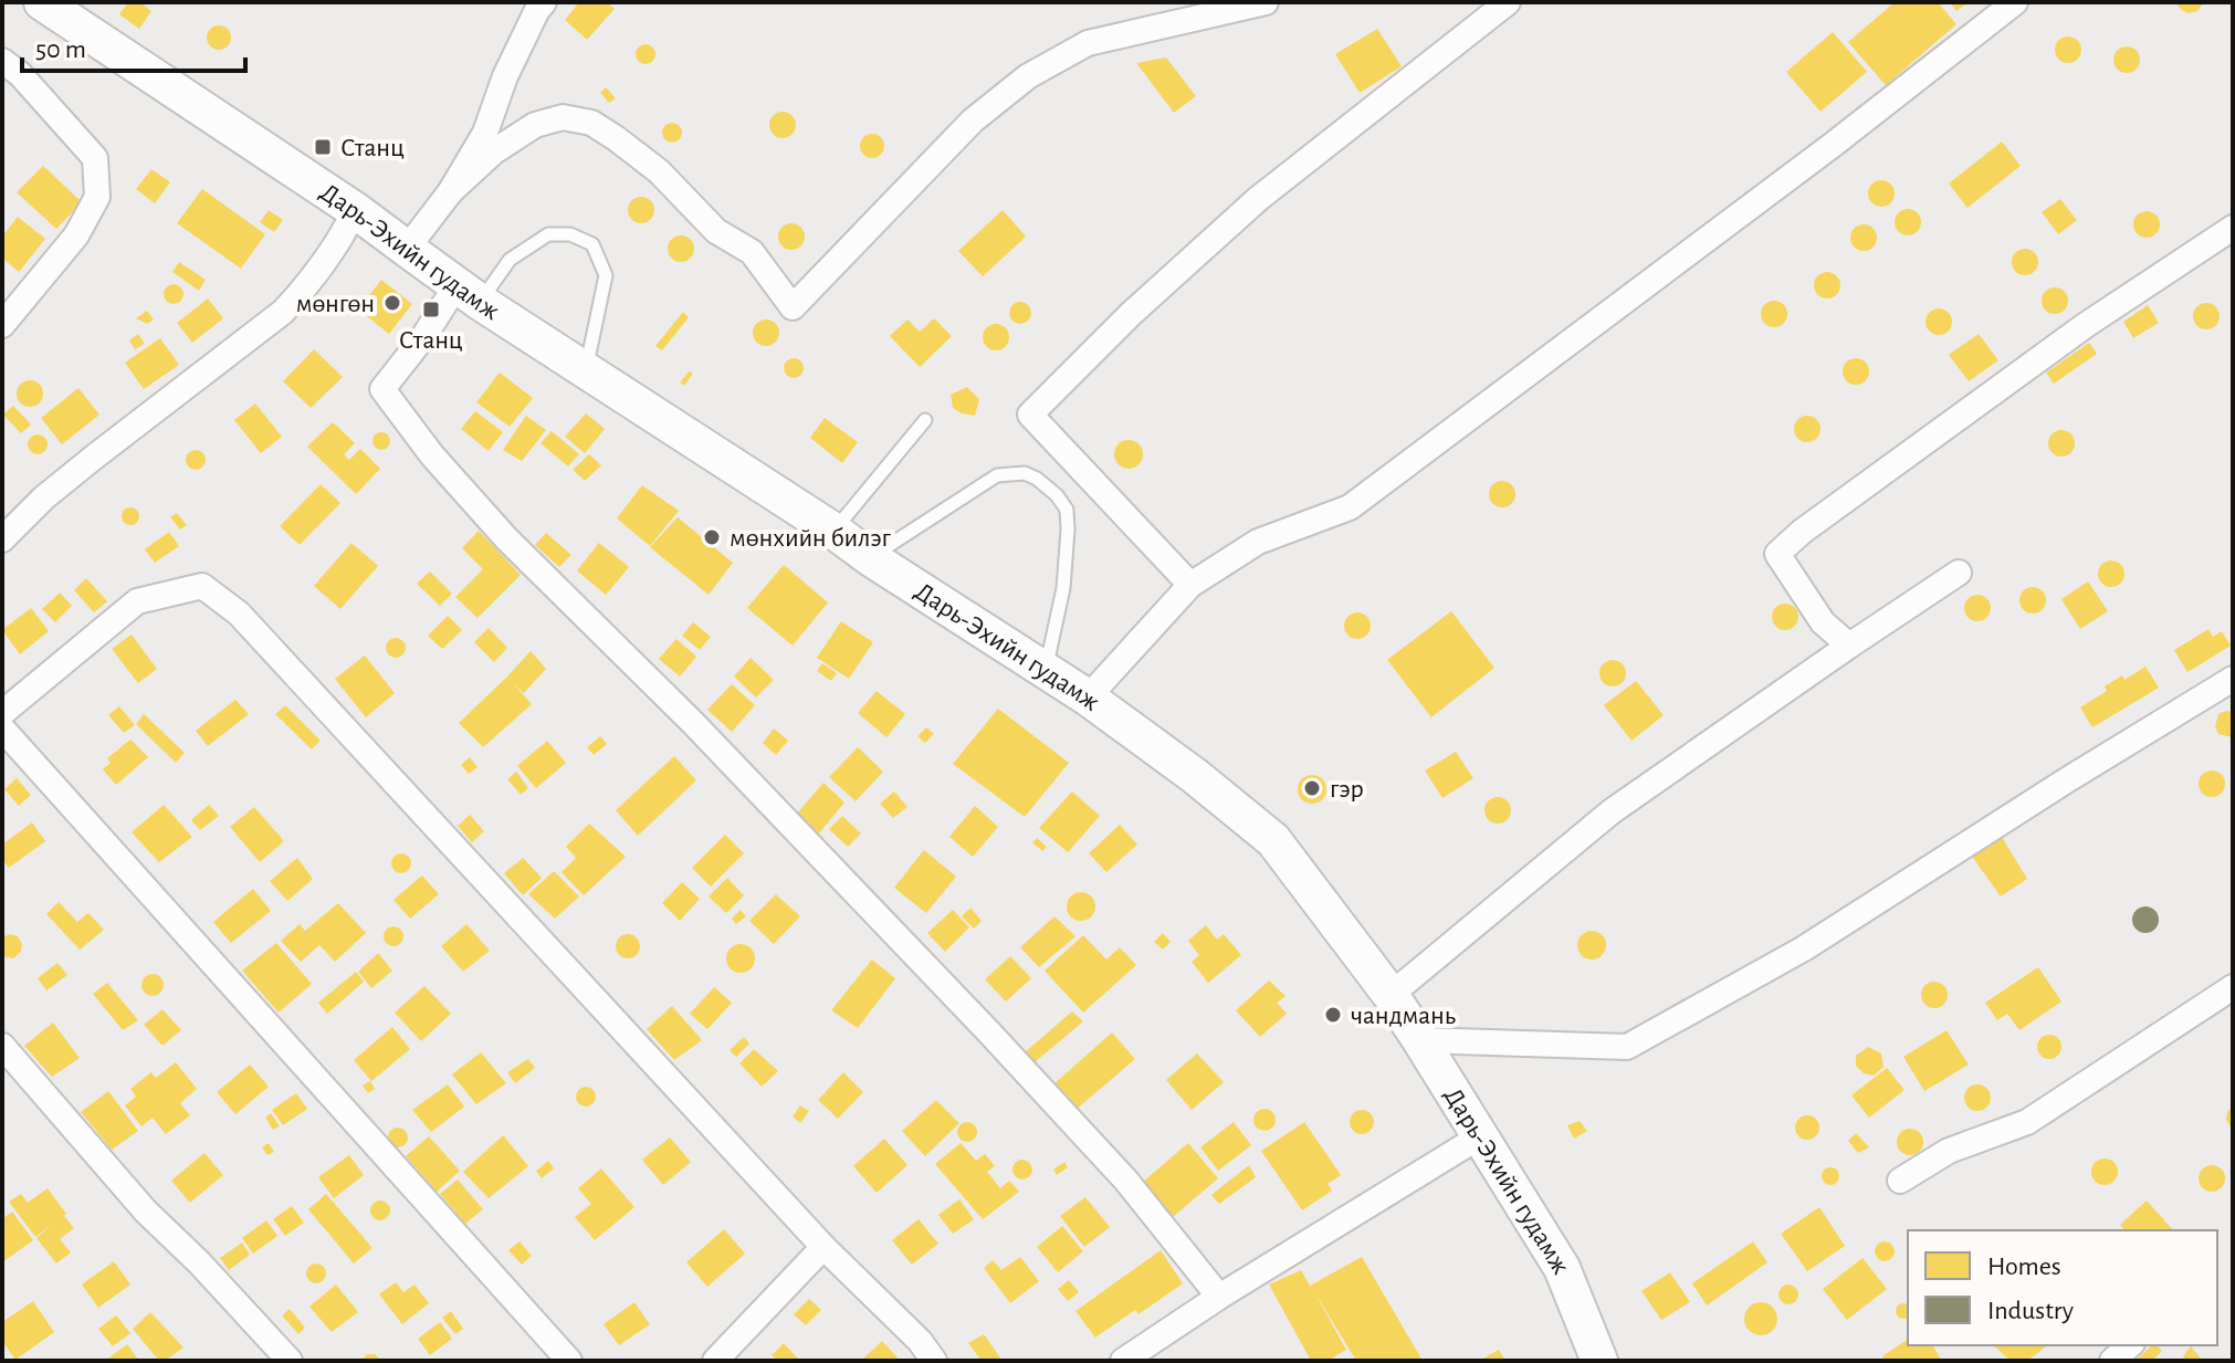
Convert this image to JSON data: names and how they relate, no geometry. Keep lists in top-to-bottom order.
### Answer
{
  "streets": {
    "main road": ["Дарь-Эхийн гудамж"]
  },
  "places": {
    "transit": ["Станц", "Cтанц"],
    "other": [
      "мөнгөн",
      "мөнхийн билэг",
      "гэр",
      "чандмань"
    ]
  },
  "legend": ["Homes", "Industry"],
  "scale_bar": "50 m"
}
